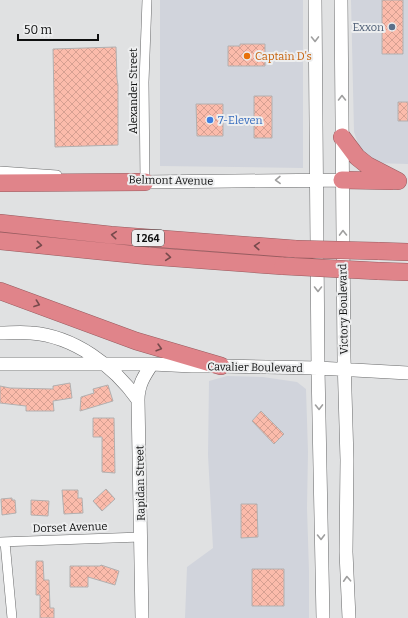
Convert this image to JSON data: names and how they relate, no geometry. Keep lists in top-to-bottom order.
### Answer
{
  "streets": {
    "highway": ["I 264"],
    "main road": [
      "Belmont Avenue",
      "Victory Boulevard",
      "Cavalier Boulevard",
      "Rapidan Street"
    ],
    "street": ["Alexander Street", "Dorset Avenue"]
  },
  "crossings": [
    ["Alexander Street", "Belmont Avenue"],
    ["Belmont Avenue", "Victory Boulevard"],
    ["Victory Boulevard", "Cavalier Boulevard"],
    ["Cavalier Boulevard", "Rapidan Street"],
    ["Rapidan Street", "Dorset Avenue"]
  ],
  "one_way": ["Belmont Avenue"],
  "places": ["Exxon", "Captain D's", "7-Eleven"],
  "scale_bar": "50 m"
}
